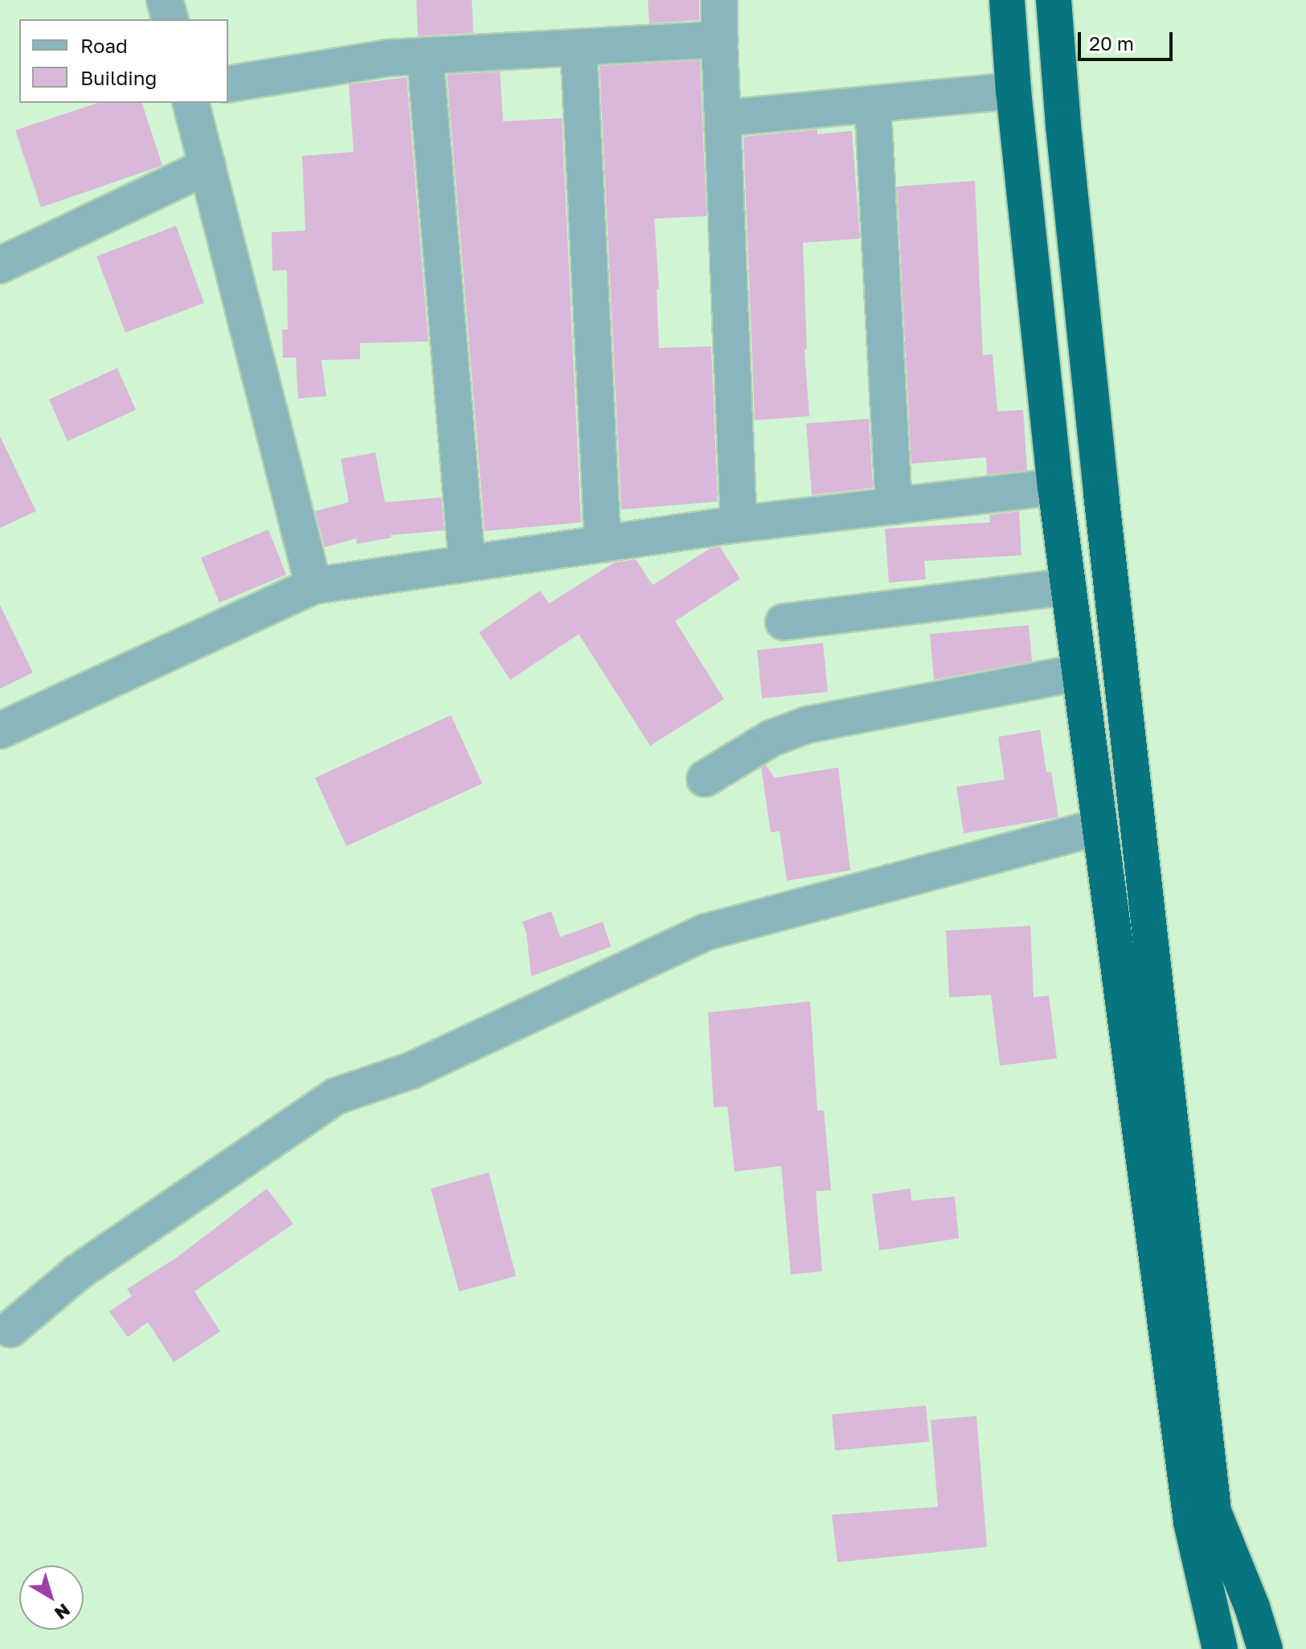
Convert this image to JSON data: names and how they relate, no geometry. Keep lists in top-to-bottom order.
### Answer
{
  "legend": ["Road", "Building"],
  "scale_bar": "20 m",
  "north": "bottom right"
}
